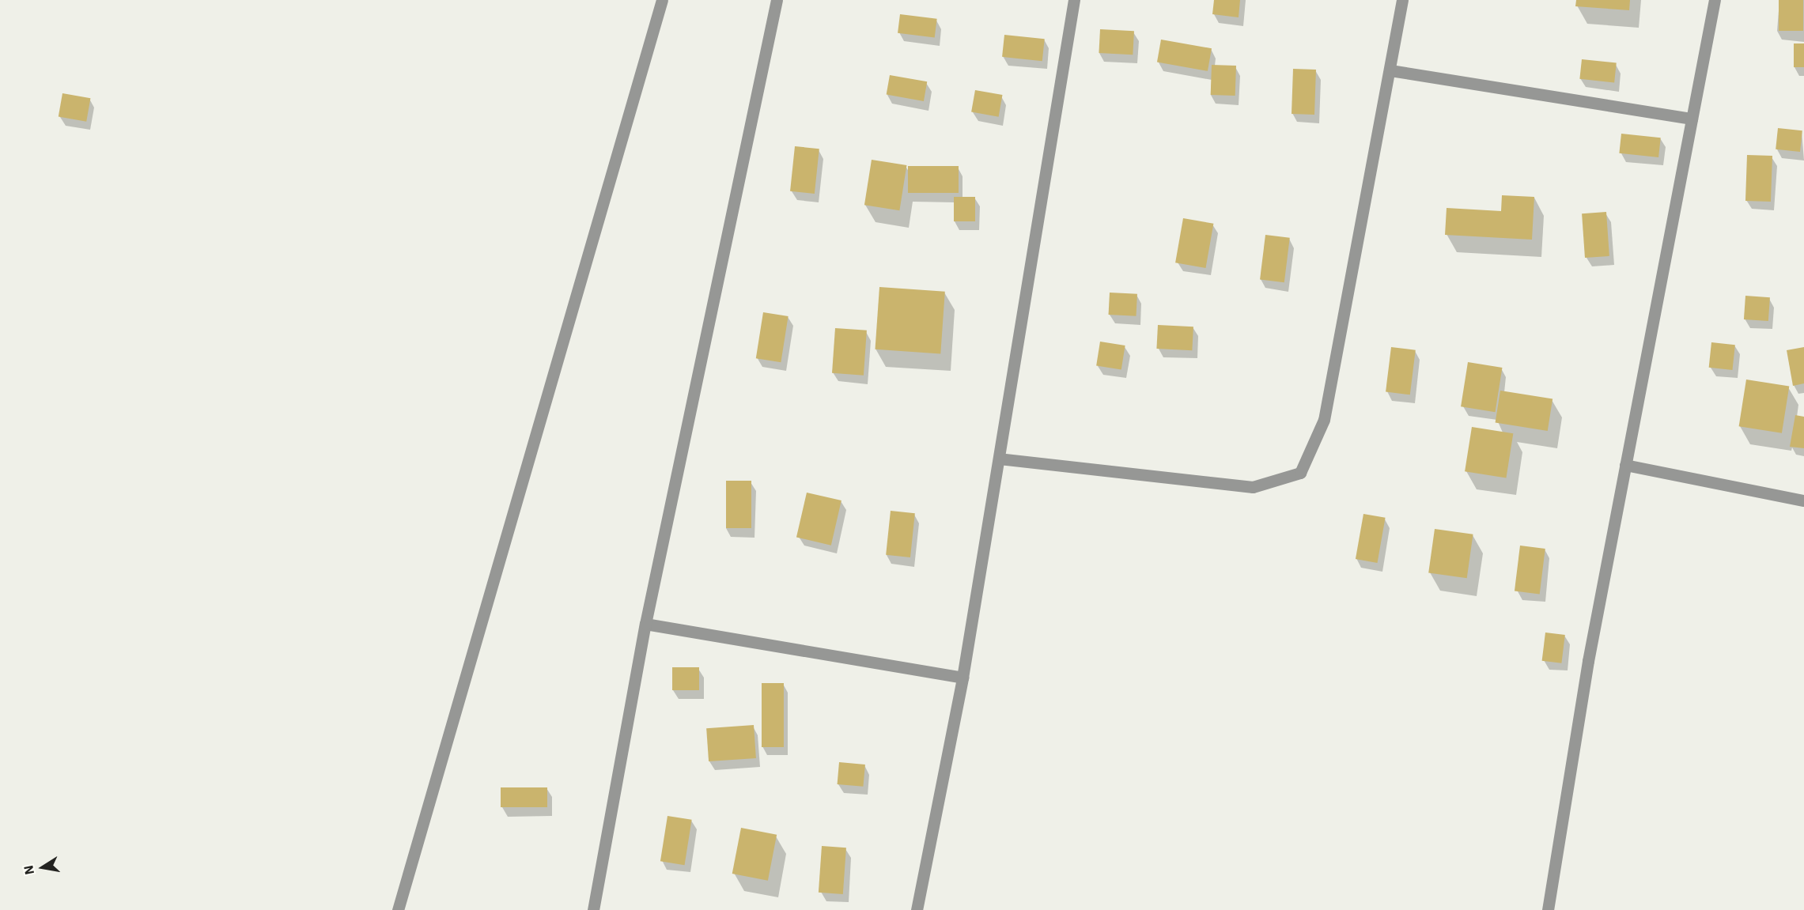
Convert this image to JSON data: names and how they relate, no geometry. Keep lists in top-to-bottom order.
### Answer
{
  "north": "left"
}
